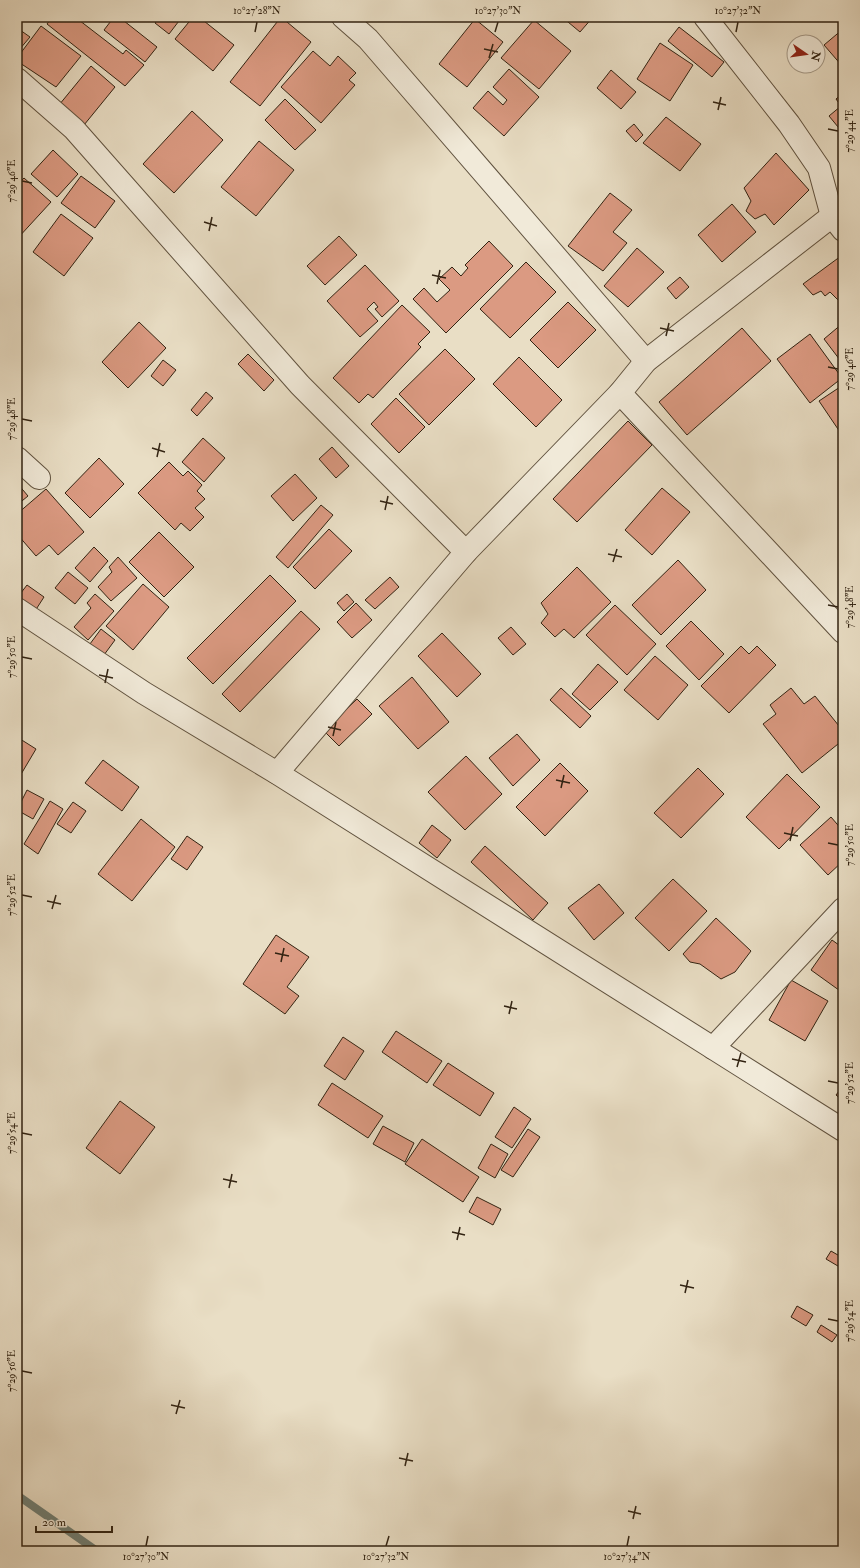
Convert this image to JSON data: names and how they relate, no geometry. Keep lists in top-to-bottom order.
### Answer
{
  "scale_bar": "20 m",
  "north": "right",
  "coordinates": [
    "10°27'28\"N",
    "10°27'30\"N",
    "10°27'32\"N",
    "7°29'44\"E",
    "7°29'46\"E",
    "7°29'48\"E",
    "7°29'50\"E",
    "7°29'52\"E",
    "7°29'54\"E",
    "7°29'56\"E",
    "10°27'34\"N"
  ]
}
